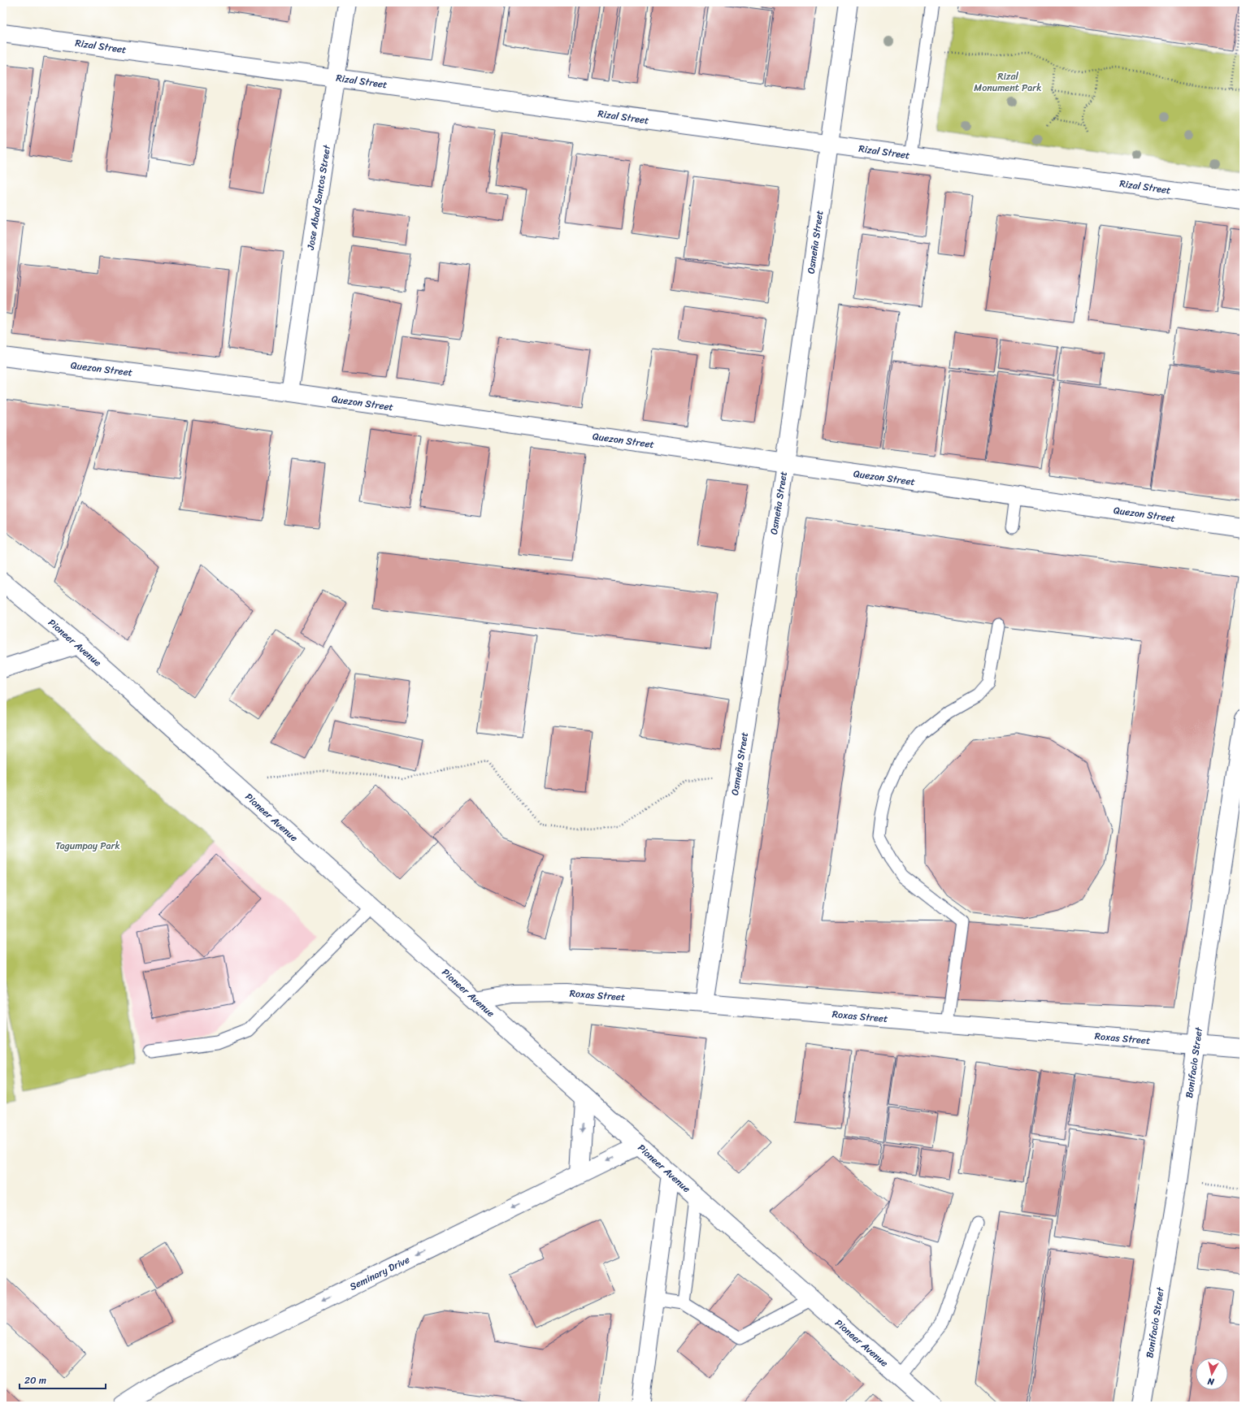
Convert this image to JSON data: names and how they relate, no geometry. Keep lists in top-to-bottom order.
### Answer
{
  "streets": {
    "main road": [
      "Rizal Street",
      "Jose Abad Santos Street",
      "Osmeña Street",
      "Quezon Street",
      "Pioneer Avenue",
      "Roxas Street",
      "Bonifacio Street",
      "Seminary Drive"
    ]
  },
  "crossings": [
    ["Rizal Street", "Jose Abad Santos Street"],
    ["Rizal Street", "Osmeña Street"],
    ["Jose Abad Santos Street", "Quezon Street"],
    ["Osmeña Street", "Quezon Street"],
    ["Osmeña Street", "Roxas Street"],
    ["Pioneer Avenue", "Roxas Street"],
    ["Pioneer Avenue", "Seminary Drive"],
    ["Roxas Street", "Bonifacio Street"]
  ],
  "one_way": ["Seminary Drive"],
  "parks": ["Rizal Monument Park", "Tagumpay Park"],
  "scale_bar": "20 m",
  "north": "bottom"
}
